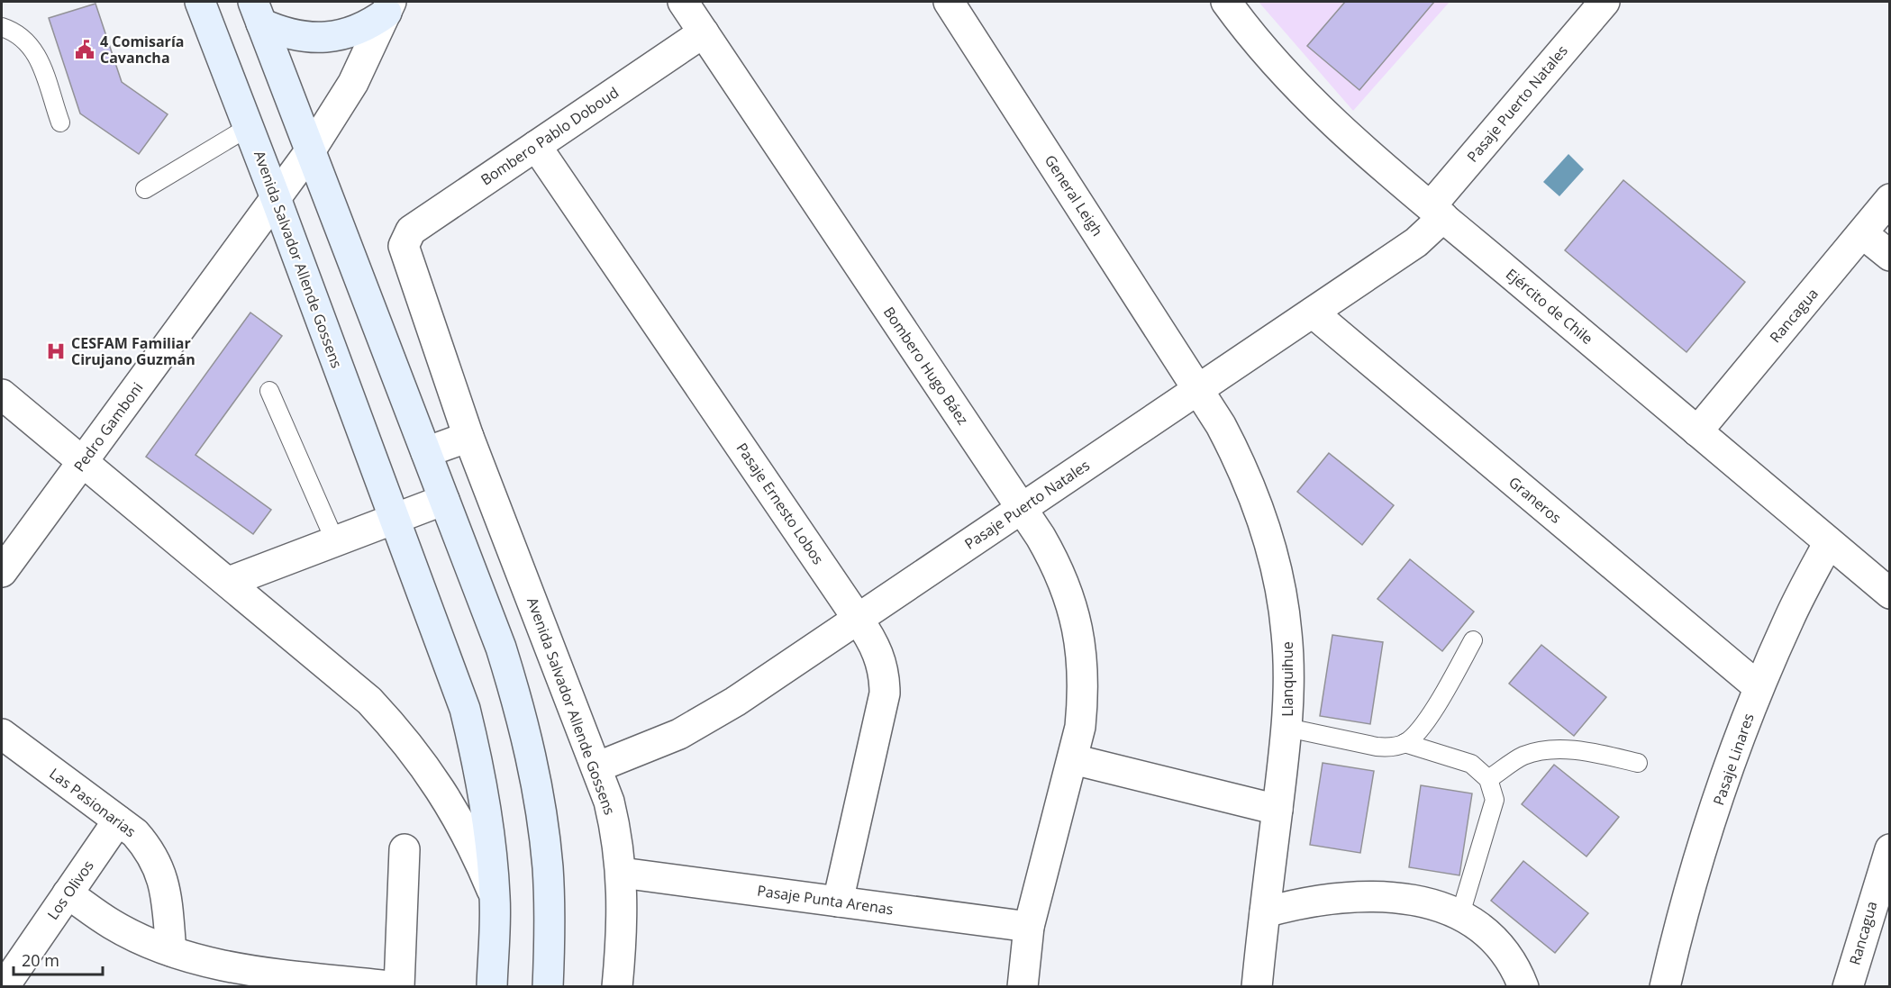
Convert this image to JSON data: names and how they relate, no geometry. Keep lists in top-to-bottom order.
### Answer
{
  "streets": {
    "main road": ["Avenida Salvador Allende Gossens"],
    "street": [
      "Pasaje Puerto Natales",
      "Bombero Pablo Doboud",
      "General Leigh",
      "Ejército de Chile",
      "Rancagua",
      "Bombero Hugo Báez",
      "Pedro Gamboni",
      "Graneros",
      "Pasaje Ernesto Lobos",
      "Llanquihue",
      "Pasaje Linares",
      "Las Pasionarias",
      "Los Olivos",
      "Pasaje Punta Arenas"
    ]
  },
  "crossings": [
    ["Pasaje Puerto Natales", "General Leigh"],
    ["Pasaje Puerto Natales", "Avenida Salvador Allende Gossens"],
    ["Pasaje Puerto Natales", "Ejército de Chile"],
    ["Pasaje Puerto Natales", "Bombero Hugo Báez"],
    ["Pasaje Puerto Natales", "Graneros"],
    ["Pasaje Puerto Natales", "Pasaje Ernesto Lobos"],
    ["Pasaje Puerto Natales", "Llanquihue"],
    ["Bombero Pablo Doboud", "Avenida Salvador Allende Gossens"],
    ["Bombero Pablo Doboud", "Bombero Hugo Báez"],
    ["Bombero Pablo Doboud", "Pasaje Ernesto Lobos"],
    ["General Leigh", "Llanquihue"],
    ["Avenida Salvador Allende Gossens", "Pedro Gamboni"],
    ["Avenida Salvador Allende Gossens", "Pasaje Punta Arenas"],
    ["Ejército de Chile", "Rancagua"],
    ["Ejército de Chile", "Pasaje Linares"],
    ["Bombero Hugo Báez", "Pasaje Punta Arenas"],
    ["Graneros", "Pasaje Linares"],
    ["Pasaje Ernesto Lobos", "Pasaje Punta Arenas"],
    ["Las Pasionarias", "Los Olivos"]
  ],
  "places": {
    "public building": ["4 Comisaría Cavancha"],
    "hospital": ["CESFAM Familiar Cirujano Guzmán"]
  },
  "scale_bar": "20 m"
}
